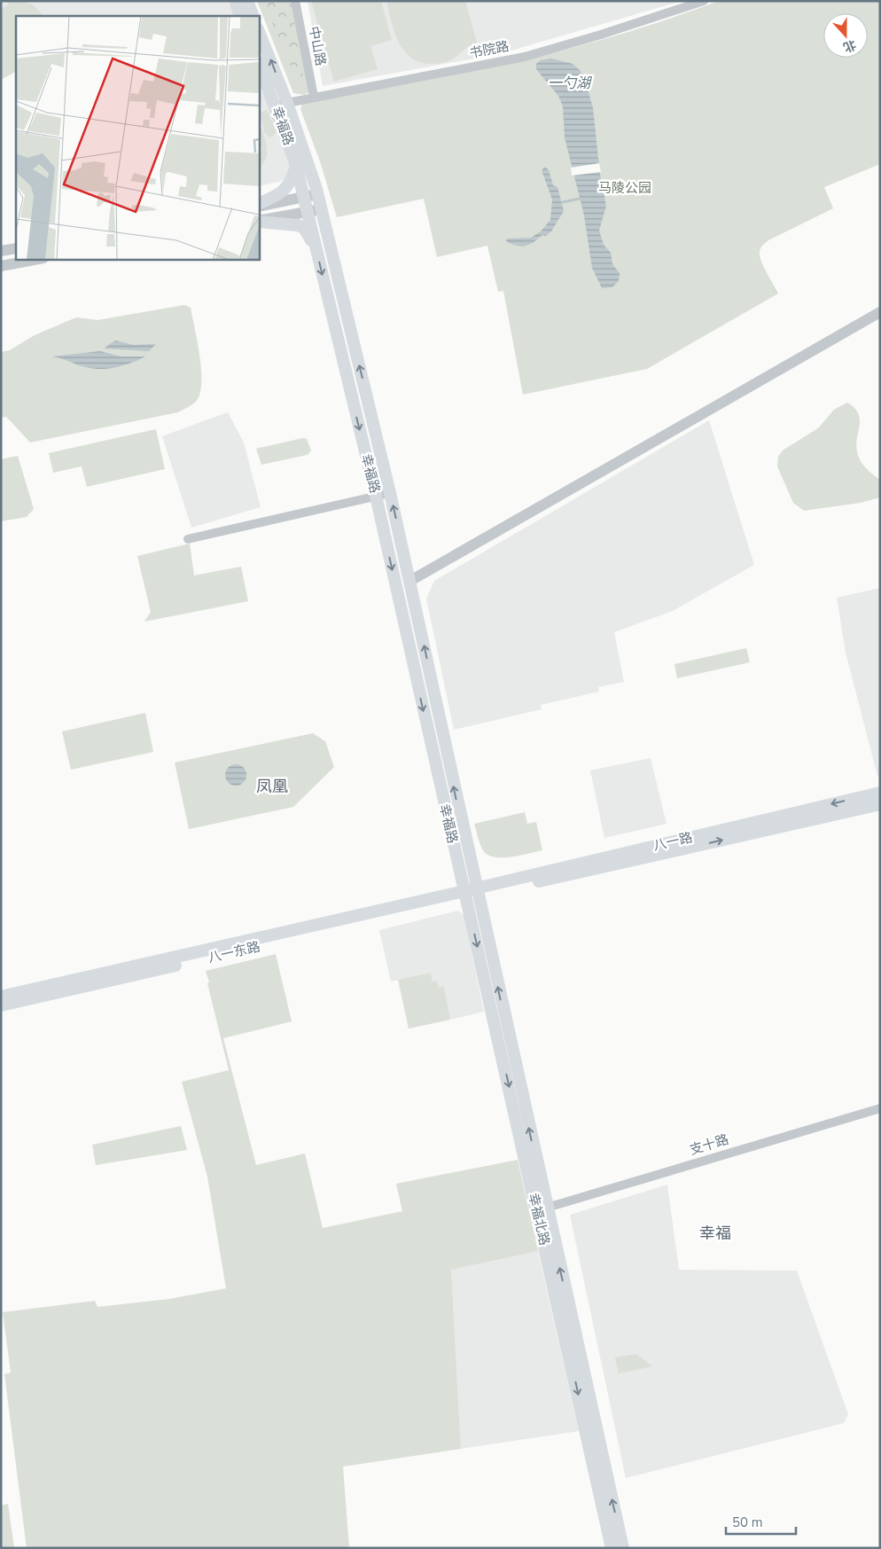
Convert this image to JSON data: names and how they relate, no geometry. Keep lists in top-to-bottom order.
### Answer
{
  "streets": {
    "main road": [
      "幸福路",
      "八一路",
      "八一东路",
      "幸福北路"
    ],
    "street": ["中山路", "书院路", "支十路"]
  },
  "crossings": [
    ["中山路", "书院路"],
    ["书院路", "幸福路"],
    ["幸福路", "八一路"],
    ["幸福路", "八一东路"],
    ["幸福路", "幸福北路"],
    ["八一路", "八一东路"],
    ["八一路", "幸福北路"],
    ["八一东路", "幸福北路"],
    ["支十路", "幸福北路"]
  ],
  "districts": ["凤凰", "幸福"],
  "water": ["一勺湖"],
  "parks": ["马陵公园"],
  "scale_bar": "50 m",
  "north": "bottom"
}
